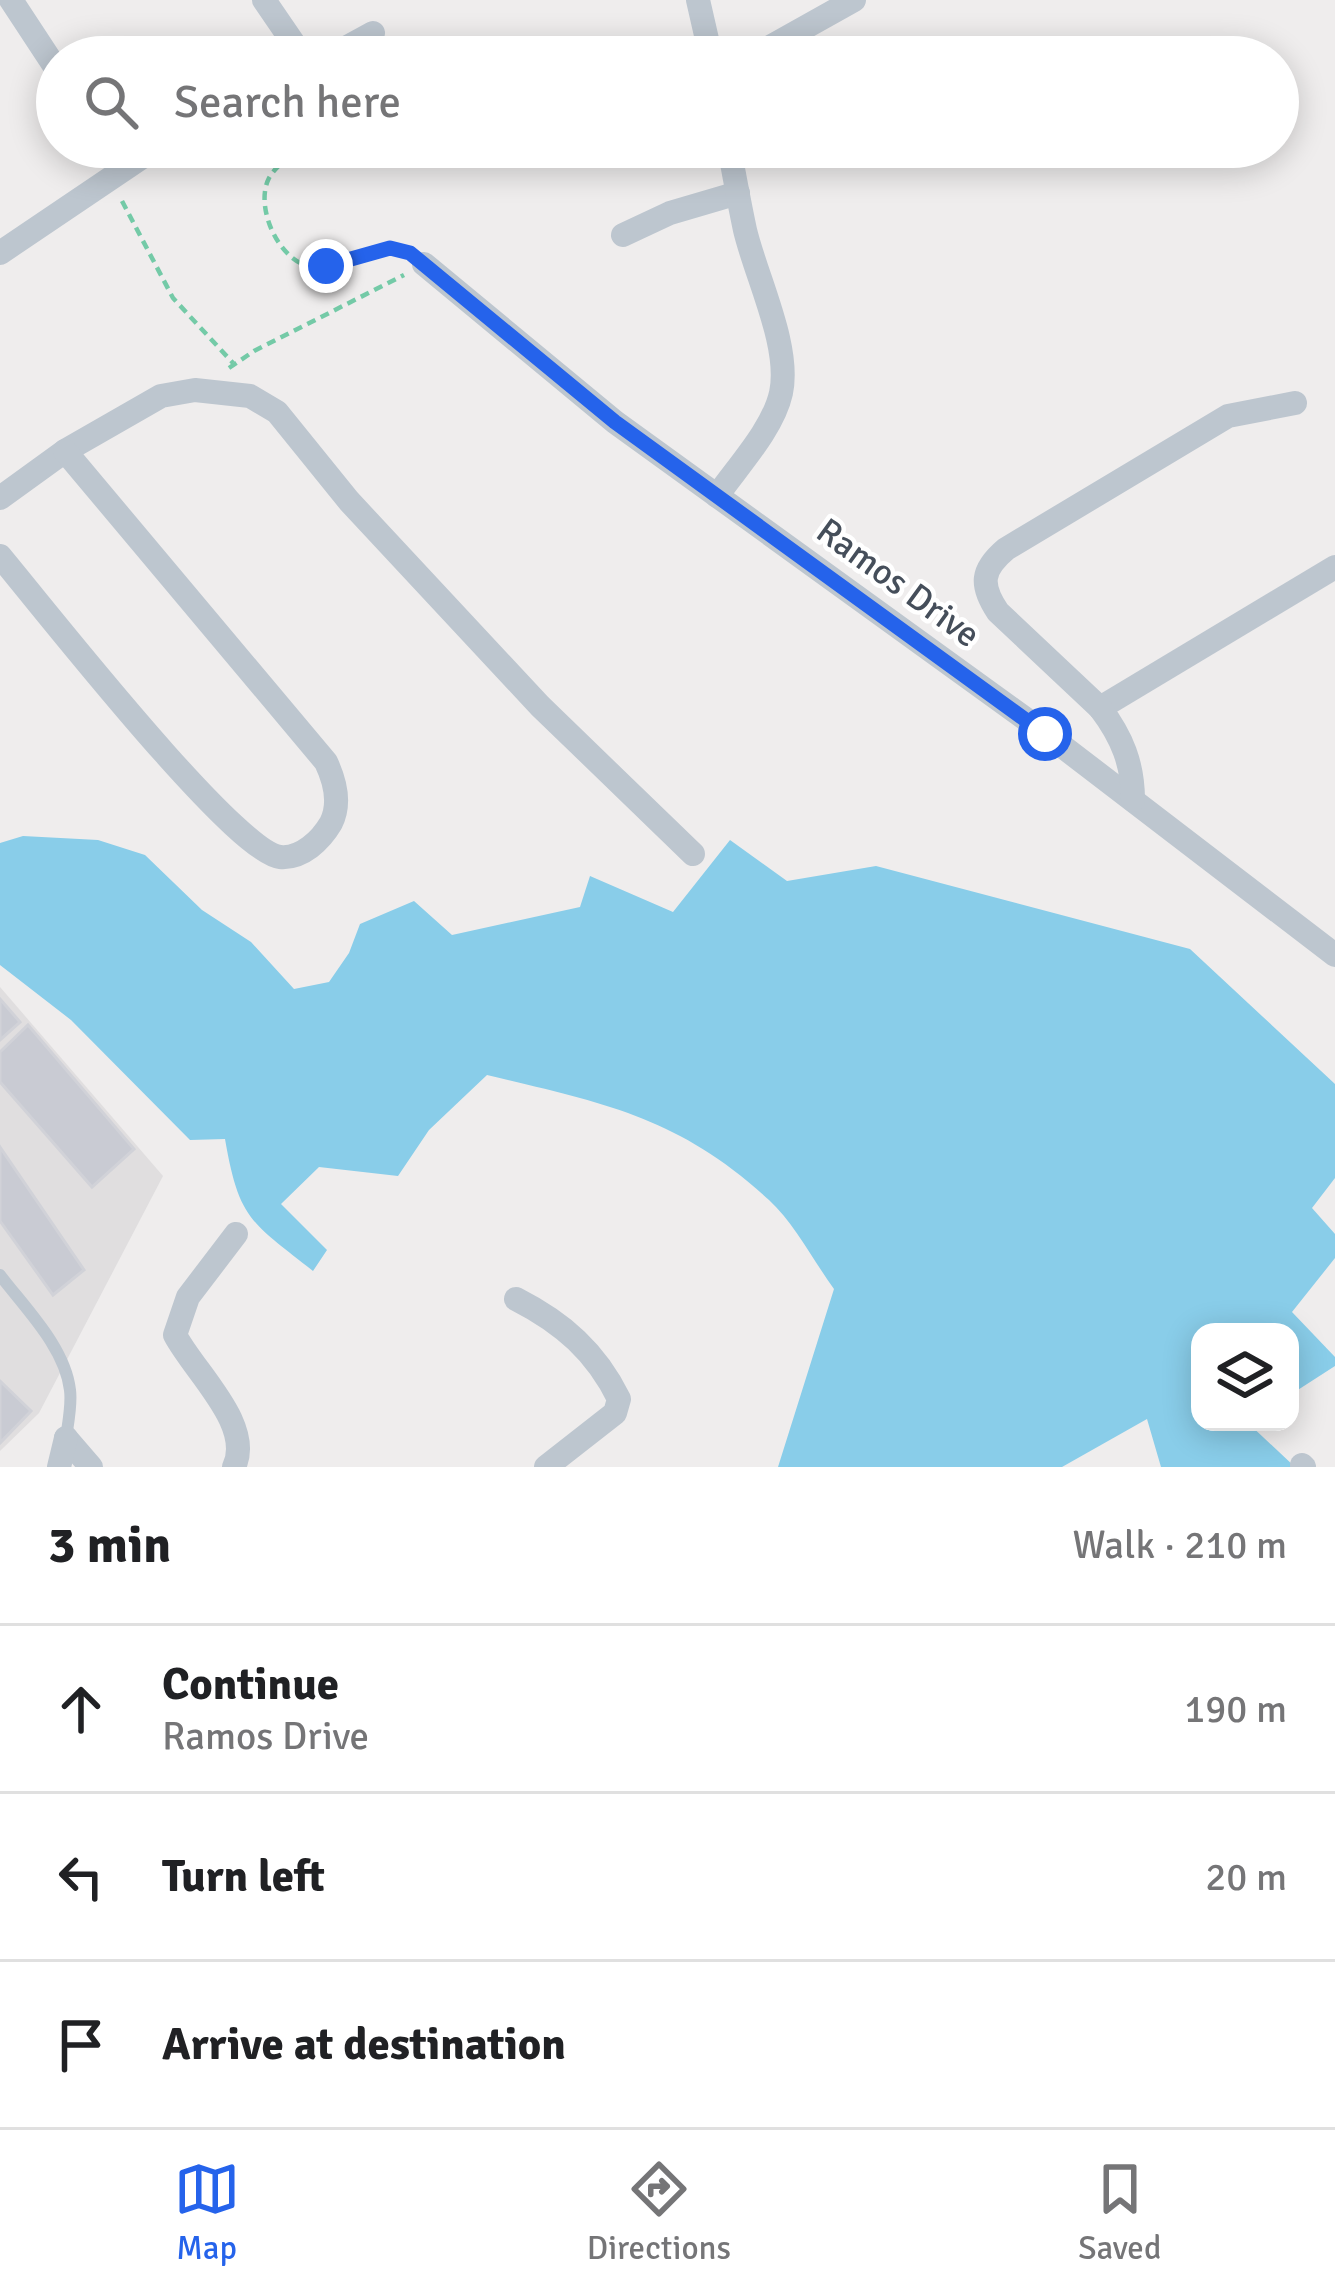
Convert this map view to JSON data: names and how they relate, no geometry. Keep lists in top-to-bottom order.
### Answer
{
  "streets": {
    "street": ["Ramos Drive"]
  },
  "page": {
    "search": "Search here",
    "heading": ["3 min", "Walk · 210 m"],
    "list": [
      ["Continue", "Ramos Drive", "190 m"],
      ["Turn left", "20 m"],
      "Arrive at destination"
    ],
    "nav": ["Map", "Directions", "Saved"]
  }
}
